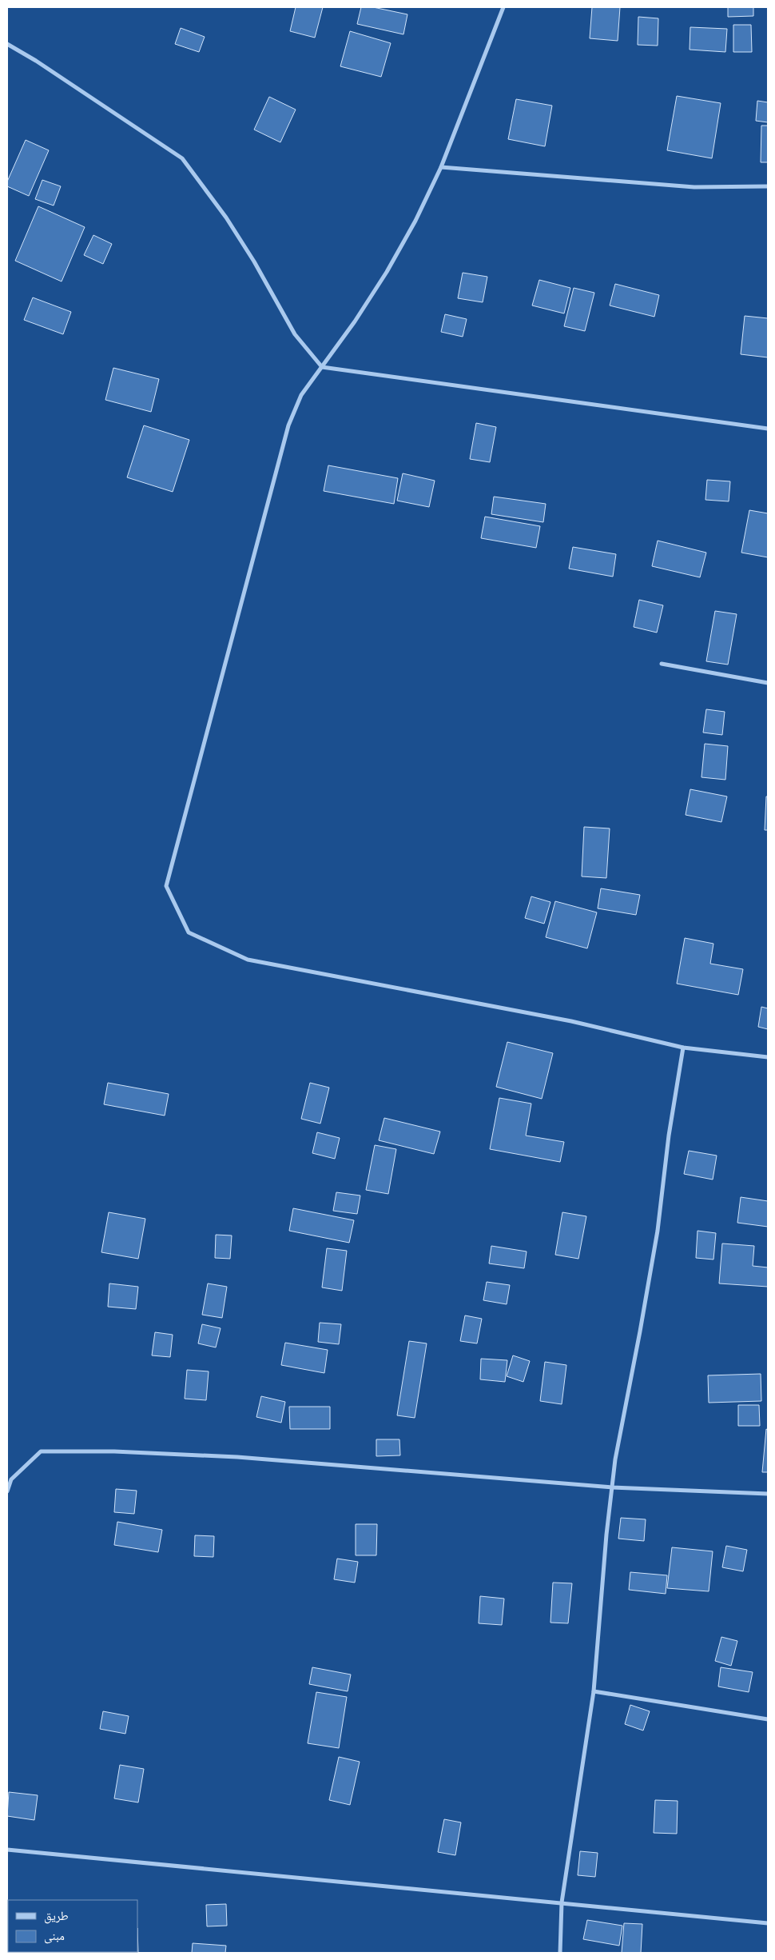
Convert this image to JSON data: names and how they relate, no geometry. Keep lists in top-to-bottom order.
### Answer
{
  "legend": ["طريق", "مبنى"]
}
